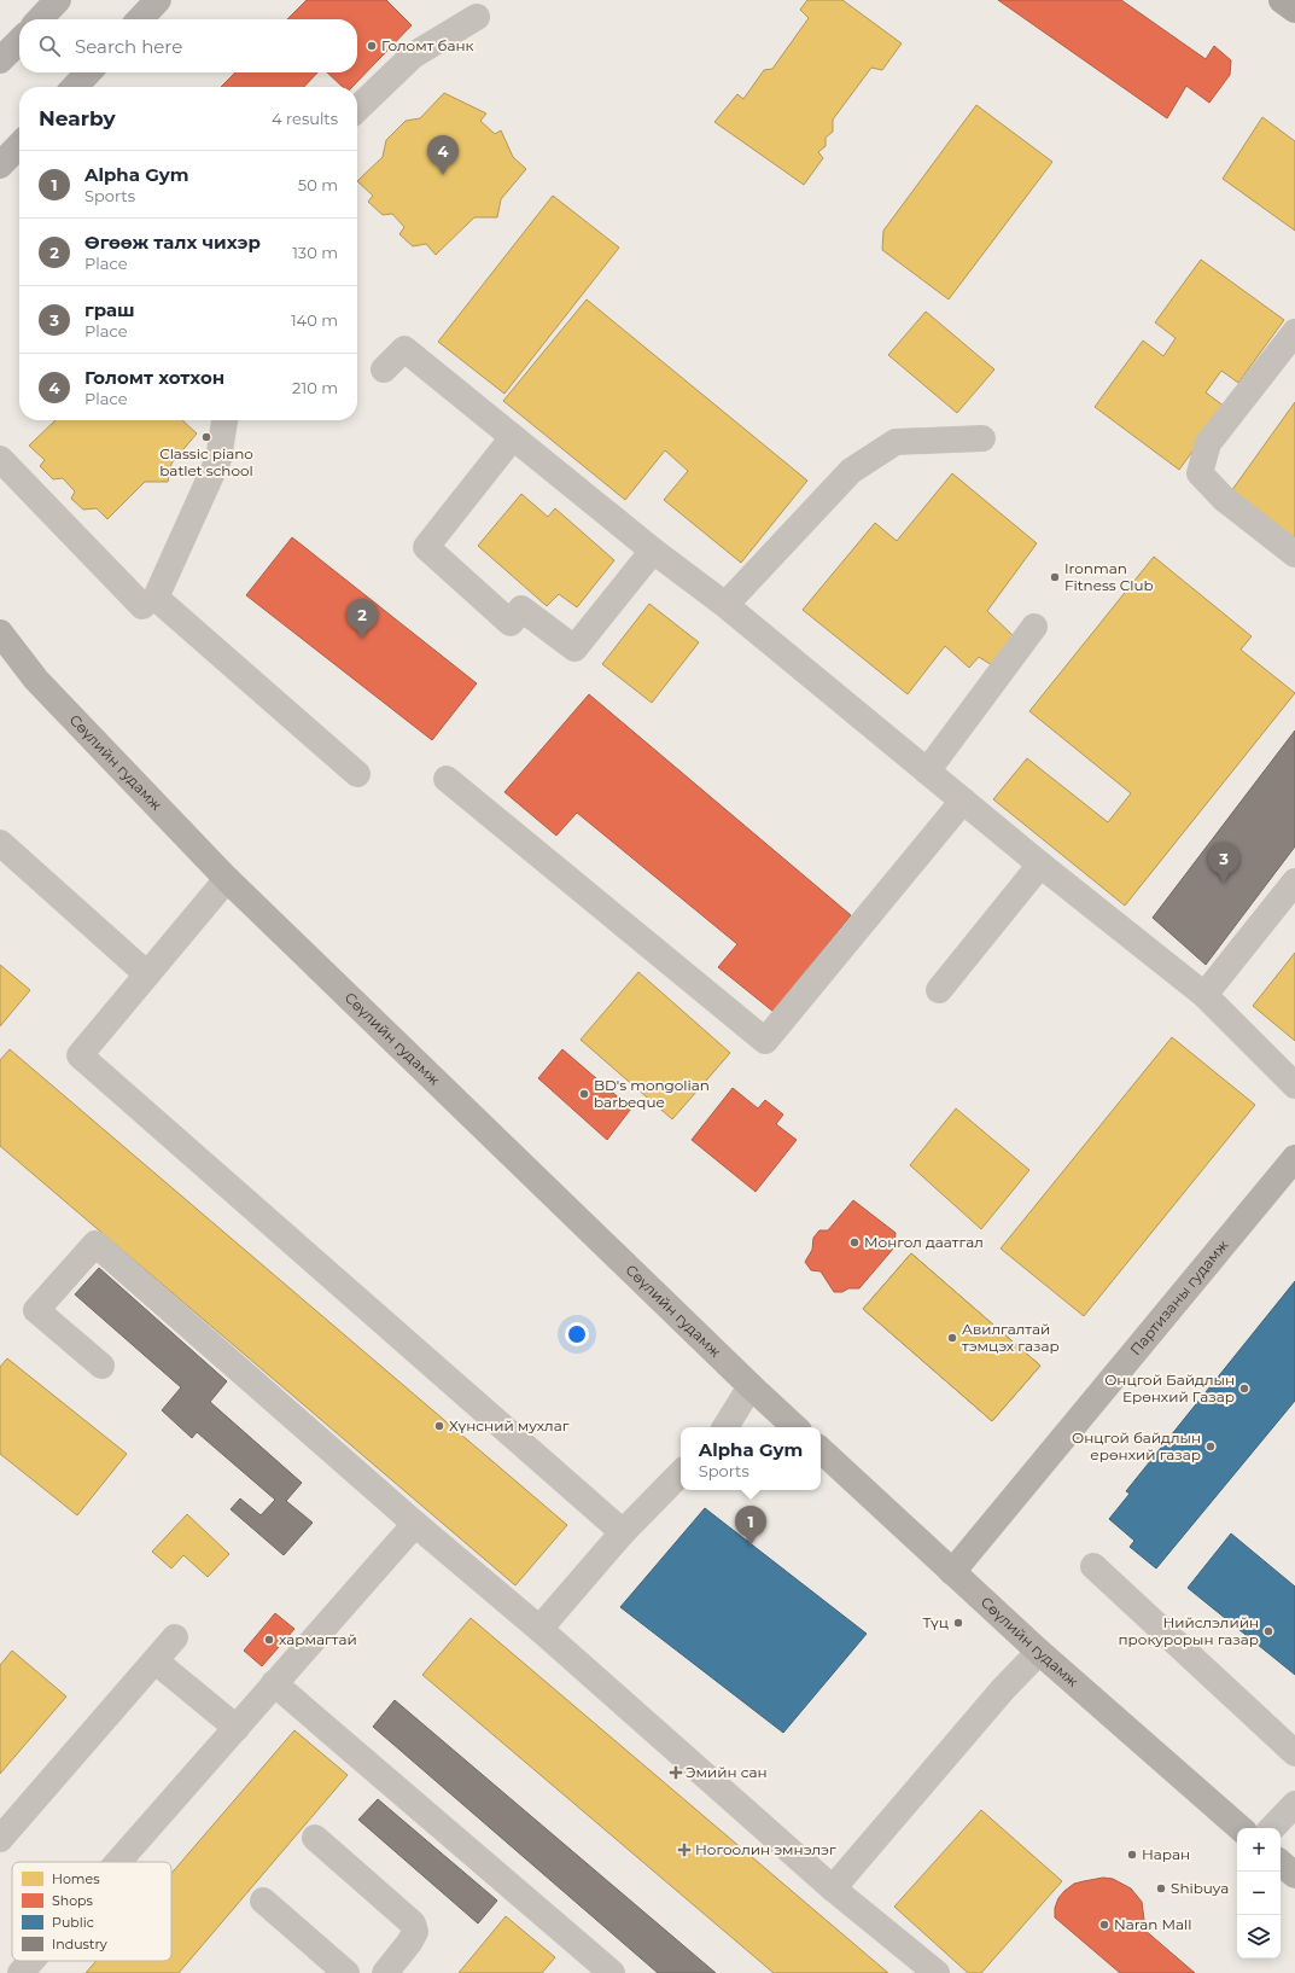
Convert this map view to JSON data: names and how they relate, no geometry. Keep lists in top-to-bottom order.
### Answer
{
  "streets": {
    "main road": ["Сөүлийн гудамж", "Партизаны гудамж"]
  },
  "crossings": [
    ["Сөүлийн гудамж", "Партизаны гудамж"]
  ],
  "places": {
    "other": [
      "Голомт банк",
      "Classic piano batlet school",
      "Ironman Fitness Club",
      "BD's mongolian barbeque",
      "Монгол даатгал",
      "Авилгалтай тэмцэх газар",
      "Онцгой Байдлын Ерөнхий Газар",
      "Хүнсний мухлаг",
      "Онцгой байдлын ерөнхий газар",
      "Түц",
      "Нийслэлийн прокурорын газар",
      "хармагтай",
      "Наран",
      "Shibuya",
      "Naran Mall"
    ],
    "health": ["Эмийн сан", "Ногоолин эмнэлэг"]
  },
  "legend": [
    "Homes",
    "Shops",
    "Public",
    "Industry"
  ],
  "page": {
    "search": "Search here",
    "heading": ["Nearby", "4 results"],
    "pins": [
      "4",
      "2",
      "3",
      "1"
    ],
    "list": [
      {
        "mark": "1",
        "name": "Alpha Gym",
        "note": "Sports",
        "value": "50 m"
      },
      {
        "mark": "2",
        "name": "Өгөөж талх чихэр",
        "note": "Place",
        "value": "130 m"
      },
      {
        "mark": "3",
        "name": "граш",
        "note": "Place",
        "value": "140 m"
      },
      {
        "mark": "4",
        "name": "Голомт хотхон",
        "note": "Place",
        "value": "210 m"
      }
    ],
    "popup": ["Alpha Gym", "Sports"],
    "map_buttons": ["+", "−"]
  }
}
